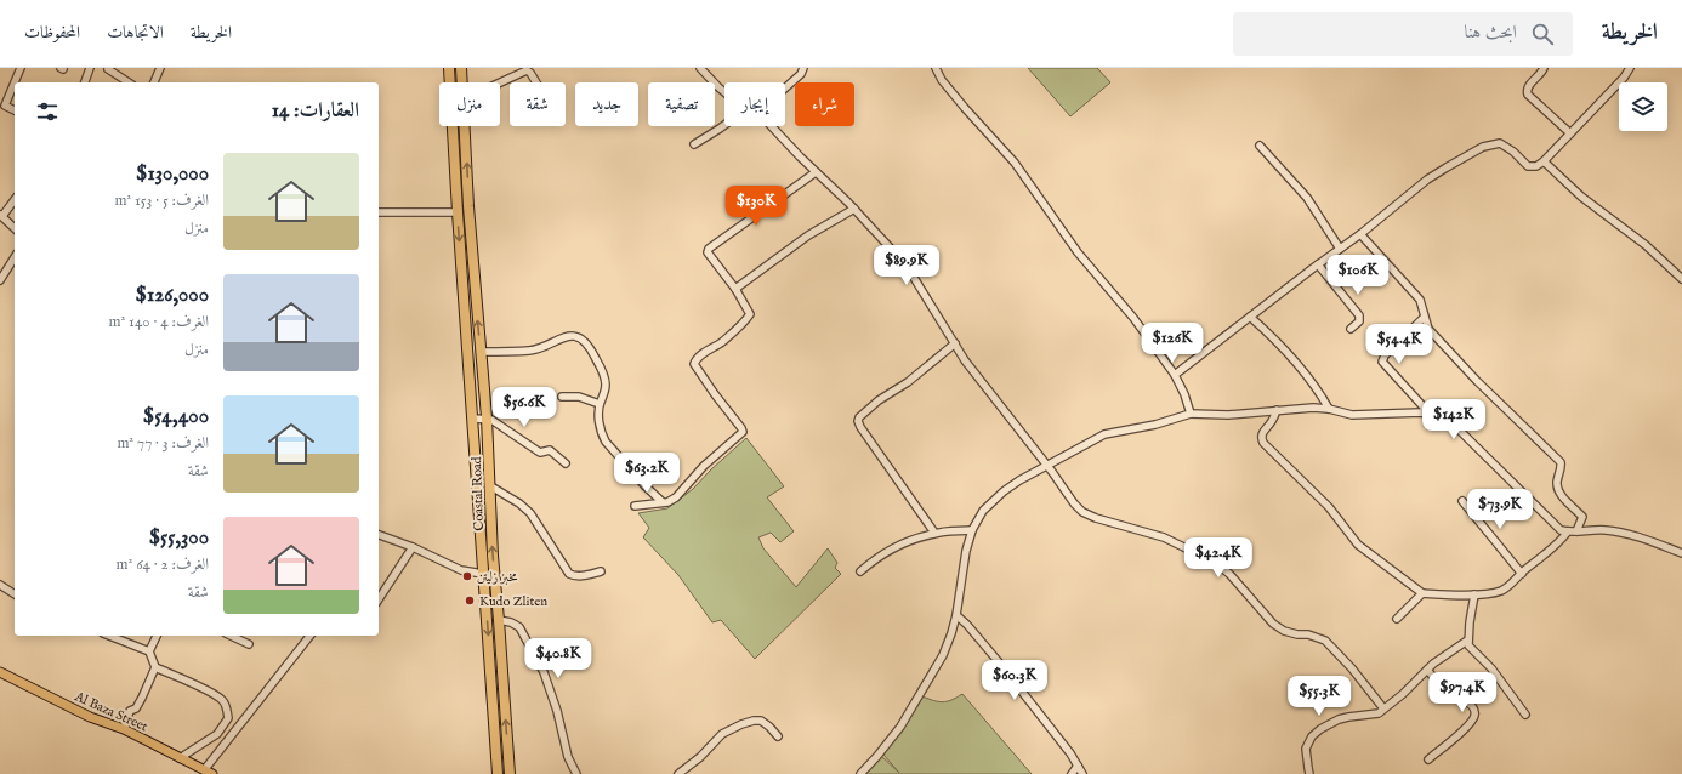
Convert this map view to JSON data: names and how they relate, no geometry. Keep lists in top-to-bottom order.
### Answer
{
  "streets": {
    "highway": ["Coastal Road"],
    "main road": ["Al Baza Street"]
  },
  "places": ["مخبز زليتن", "Kudo Zliten"],
  "page": {
    "header": "الخريطة",
    "search": "ابحث هنا",
    "nav": ["الخريطة", "الاتجاهات", "المحفوظات"],
    "chip": [
      "شراء",
      "إيجار",
      "تصفية",
      "جديد",
      "شقة",
      "منزل"
    ],
    "heading": "العقارات: 14",
    "list": [
      {
        "name": "$130,000",
        "note": "الغرف: 5 · 153 m² · منزل"
      },
      {
        "name": "$126,000",
        "note": "الغرف: 4 · 140 m² · منزل"
      },
      {
        "name": "$54,400",
        "note": "الغرف: 3 · 77 m² · شقة"
      },
      {
        "name": "$55,300",
        "note": "الغرف: 2 · 64 m² · شقة"
      }
    ],
    "price": [
      "$130K",
      "$89.9K",
      "$106K",
      "$126K",
      "$54.4K",
      "$56.6K",
      "$142K",
      "$63.2K",
      "$73.9K",
      "$42.4K",
      "$40.8K",
      "$60.3K",
      "$97.4K",
      "$55.3K"
    ]
  }
}
